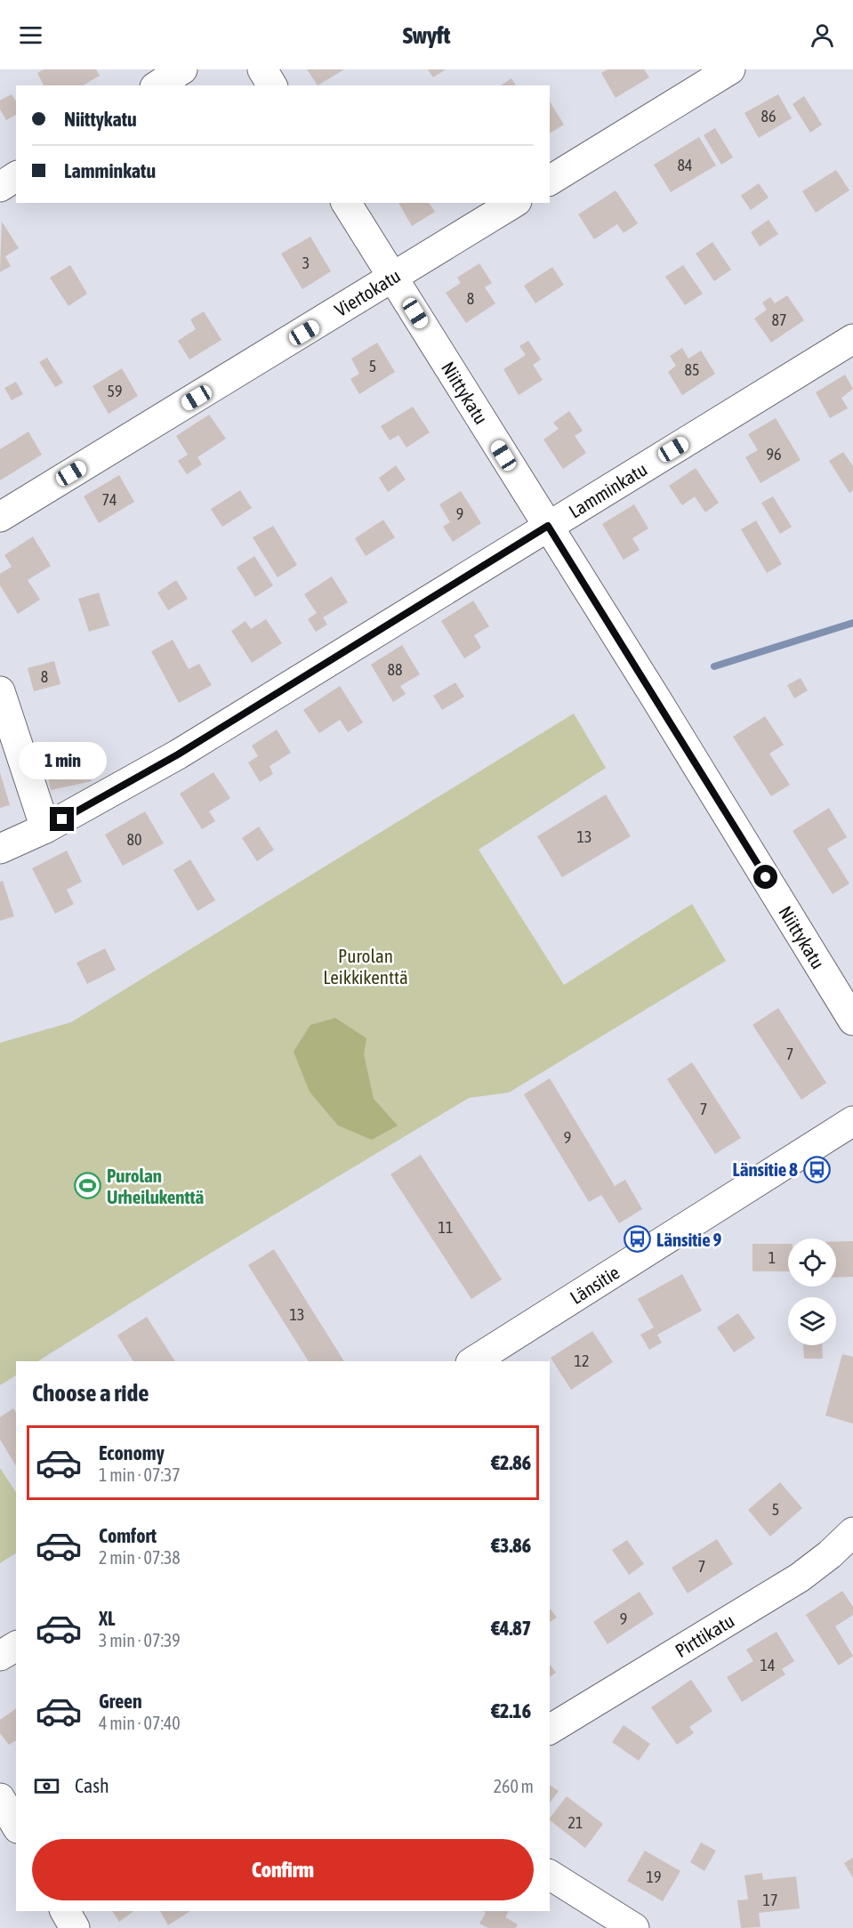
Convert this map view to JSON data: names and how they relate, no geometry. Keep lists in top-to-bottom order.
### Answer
{
  "streets": {
    "street": [
      "Viertokatu",
      "Niittykatu",
      "Lamminkatu",
      "Länsitie",
      "Pirttikatu"
    ]
  },
  "crossings": [
    ["Viertokatu", "Niittykatu"],
    ["Niittykatu", "Lamminkatu"]
  ],
  "parks": ["Purolan Leikkikenttä"],
  "places": {
    "bus stop": ["Länsitie 8", "Länsitie 9"],
    "sports": ["Purolan Urheilukenttä"]
  },
  "house_numbers": [
    "86",
    "84",
    "3",
    "8",
    "87",
    "5",
    "85",
    "59",
    "96",
    "74",
    "9",
    "88",
    "8",
    "13",
    "80",
    "7",
    "7",
    "9",
    "11",
    "1",
    "13",
    "12",
    "5",
    "7",
    "9",
    "14",
    "21",
    "19",
    "17"
  ],
  "page": {
    "header": "Swyft",
    "banner": ["Niittykatu", "Lamminkatu"],
    "bubble": "1 min",
    "heading": "Choose a ride",
    "list": [
      {
        "name": "Economy",
        "note": "1 min · 07:37",
        "value": "€2.86"
      },
      {
        "name": "Comfort",
        "note": "2 min · 07:38",
        "value": "€3.86"
      },
      {
        "name": "XL",
        "note": "3 min · 07:39",
        "value": "€4.87"
      },
      {
        "name": "Green",
        "note": "4 min · 07:40",
        "value": "€2.16"
      }
    ],
    "pay": ["Cash", "260 m"],
    "buttons": "Confirm"
  }
}
